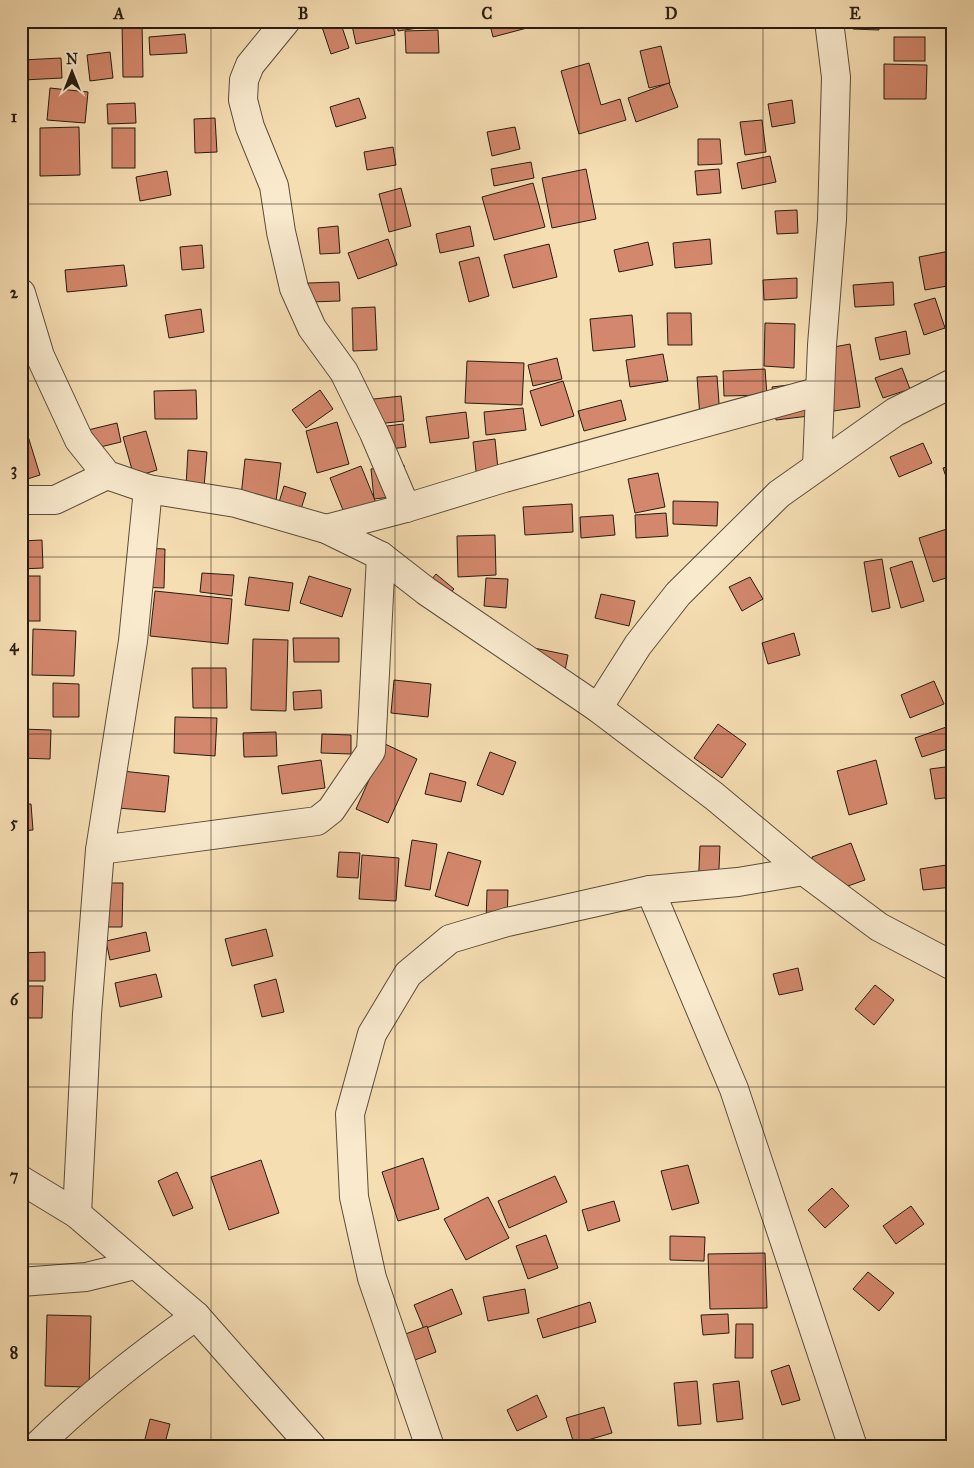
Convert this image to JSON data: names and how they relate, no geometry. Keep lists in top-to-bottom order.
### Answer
{
  "north": "top",
  "grid": {
    "columns": [
      "A",
      "B",
      "C",
      "D",
      "E"
    ],
    "rows": [
      "1",
      "2",
      "3",
      "4",
      "5",
      "6",
      "7",
      "8"
    ]
  }
}
